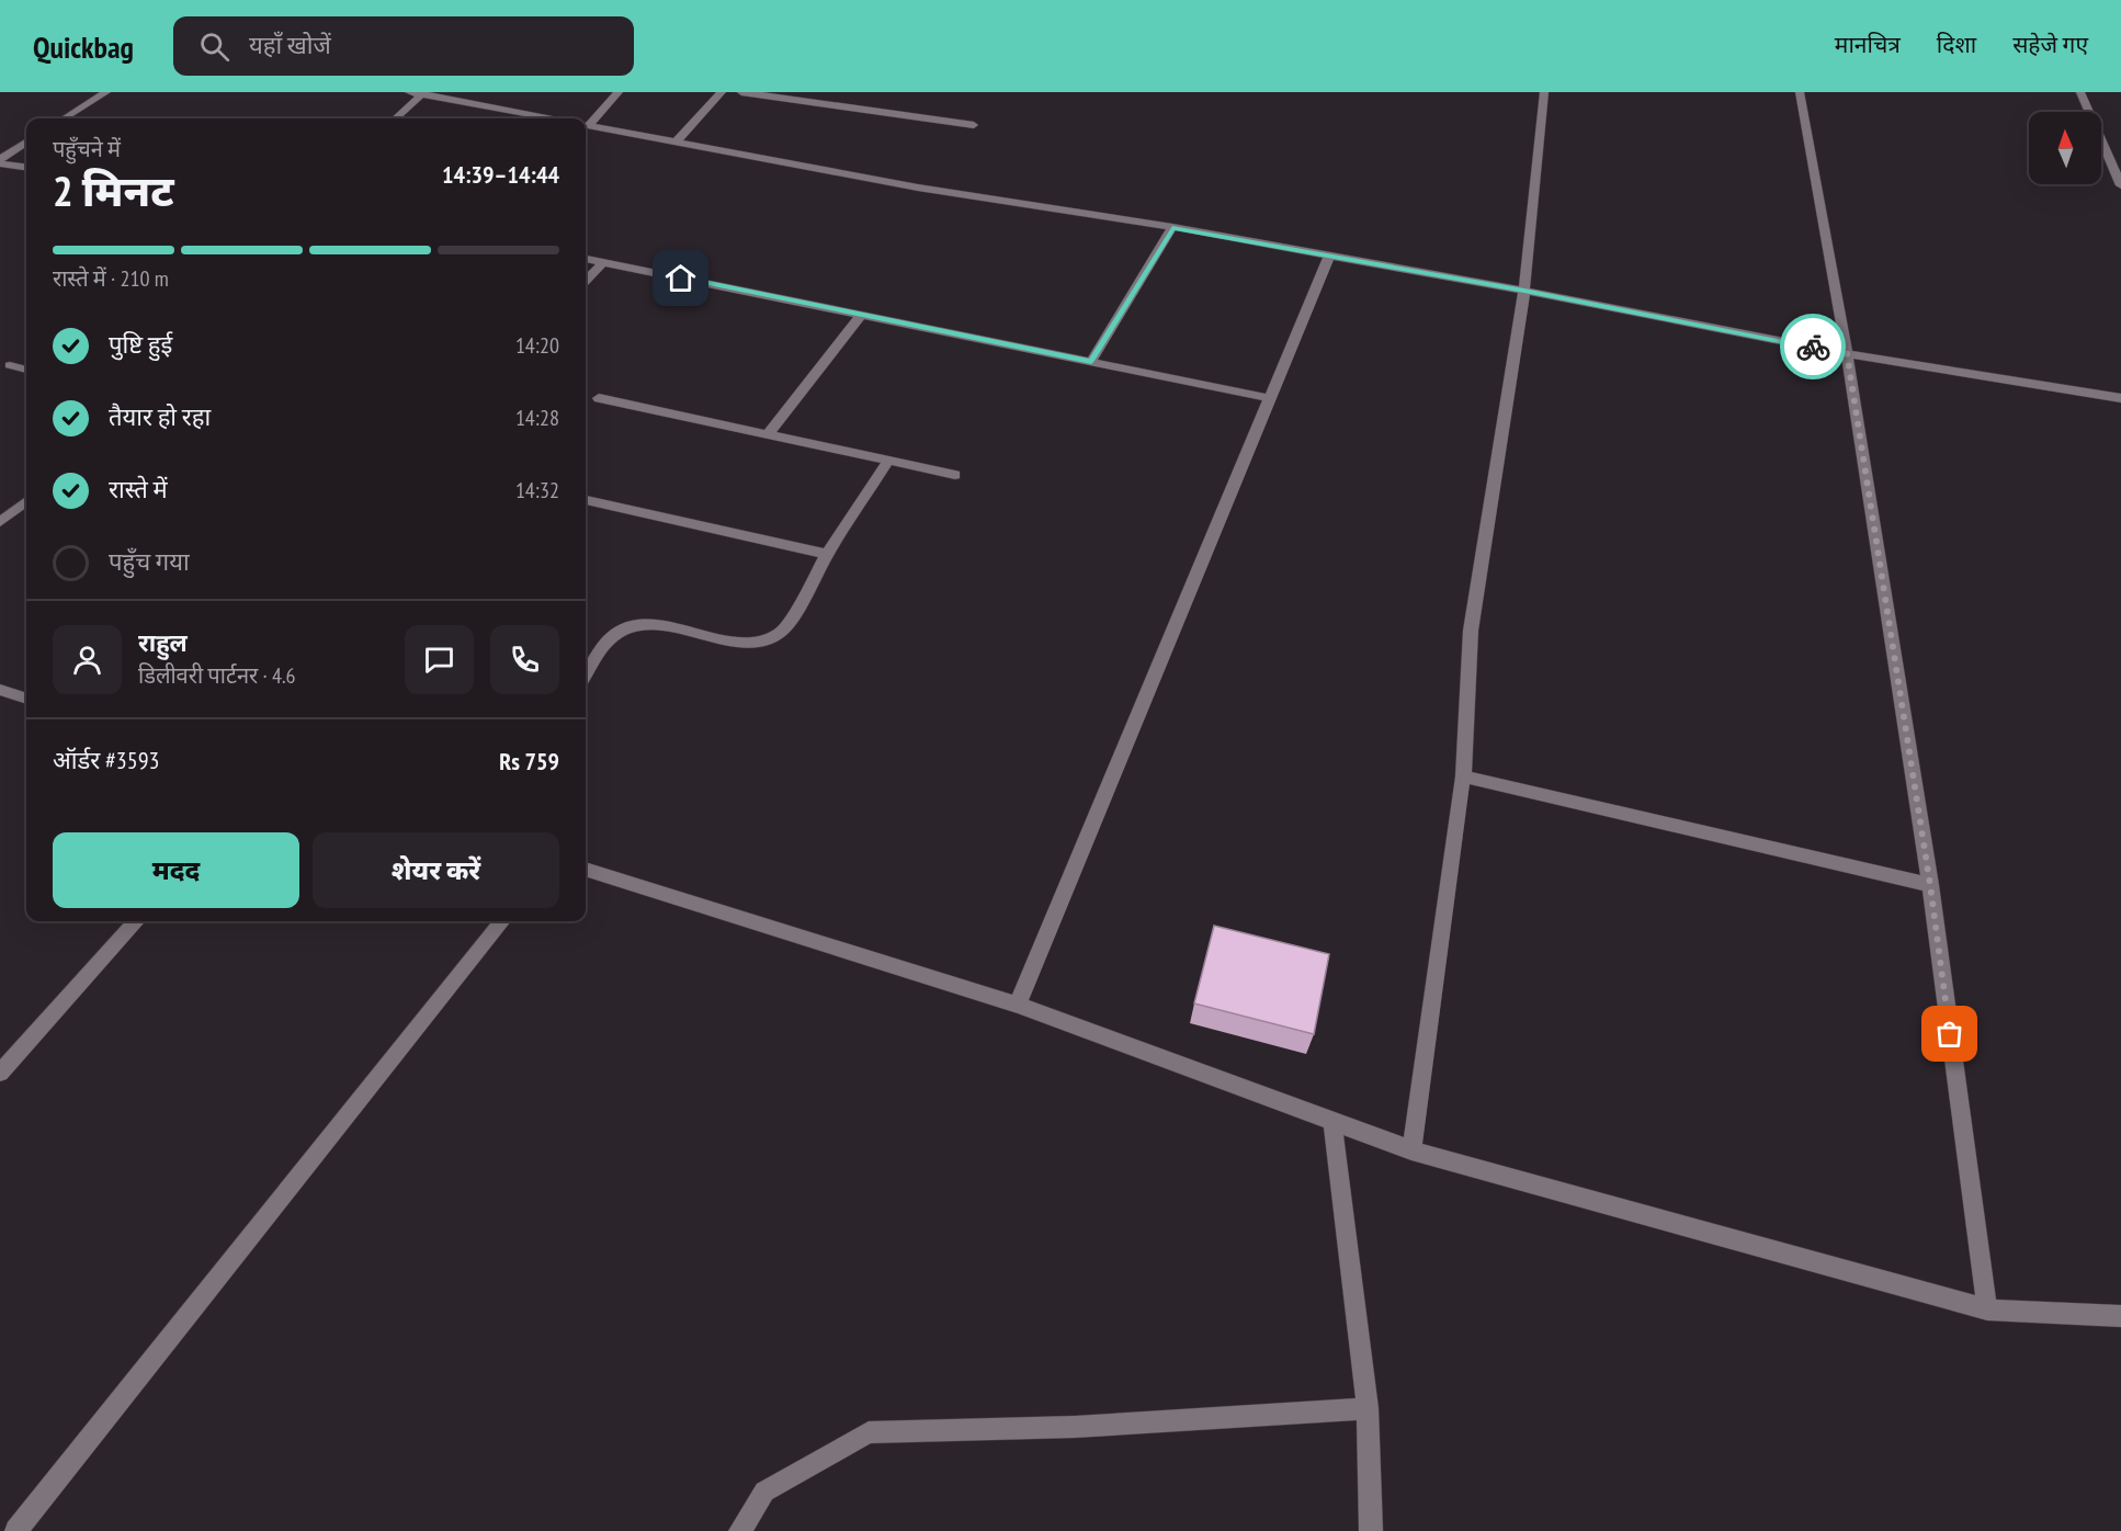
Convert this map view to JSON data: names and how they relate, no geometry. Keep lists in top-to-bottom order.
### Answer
{
  "north": "top",
  "page": {
    "header": "Quickbag",
    "search": "यहाँ खोजें",
    "nav": ["मानचित्र", "दिशा", "सहेजे गए"],
    "heading": ["2 मिनट", "पहुँचने में", "14:39–14:44"],
    "panel": [
      "राहुल",
      "डिलीवरी पार्टनर · 4.6",
      "ऑर्डर #3593",
      "Rs 759"
    ],
    "bar": "रास्ते में · 210 m",
    "list": [
      ["पुष्टि हुई", "14:20"],
      ["तैयार हो रहा", "14:28"],
      ["रास्ते में", "14:32"],
      "पहुँच गया"
    ],
    "buttons": ["मदद", "शेयर करें"]
  }
}
